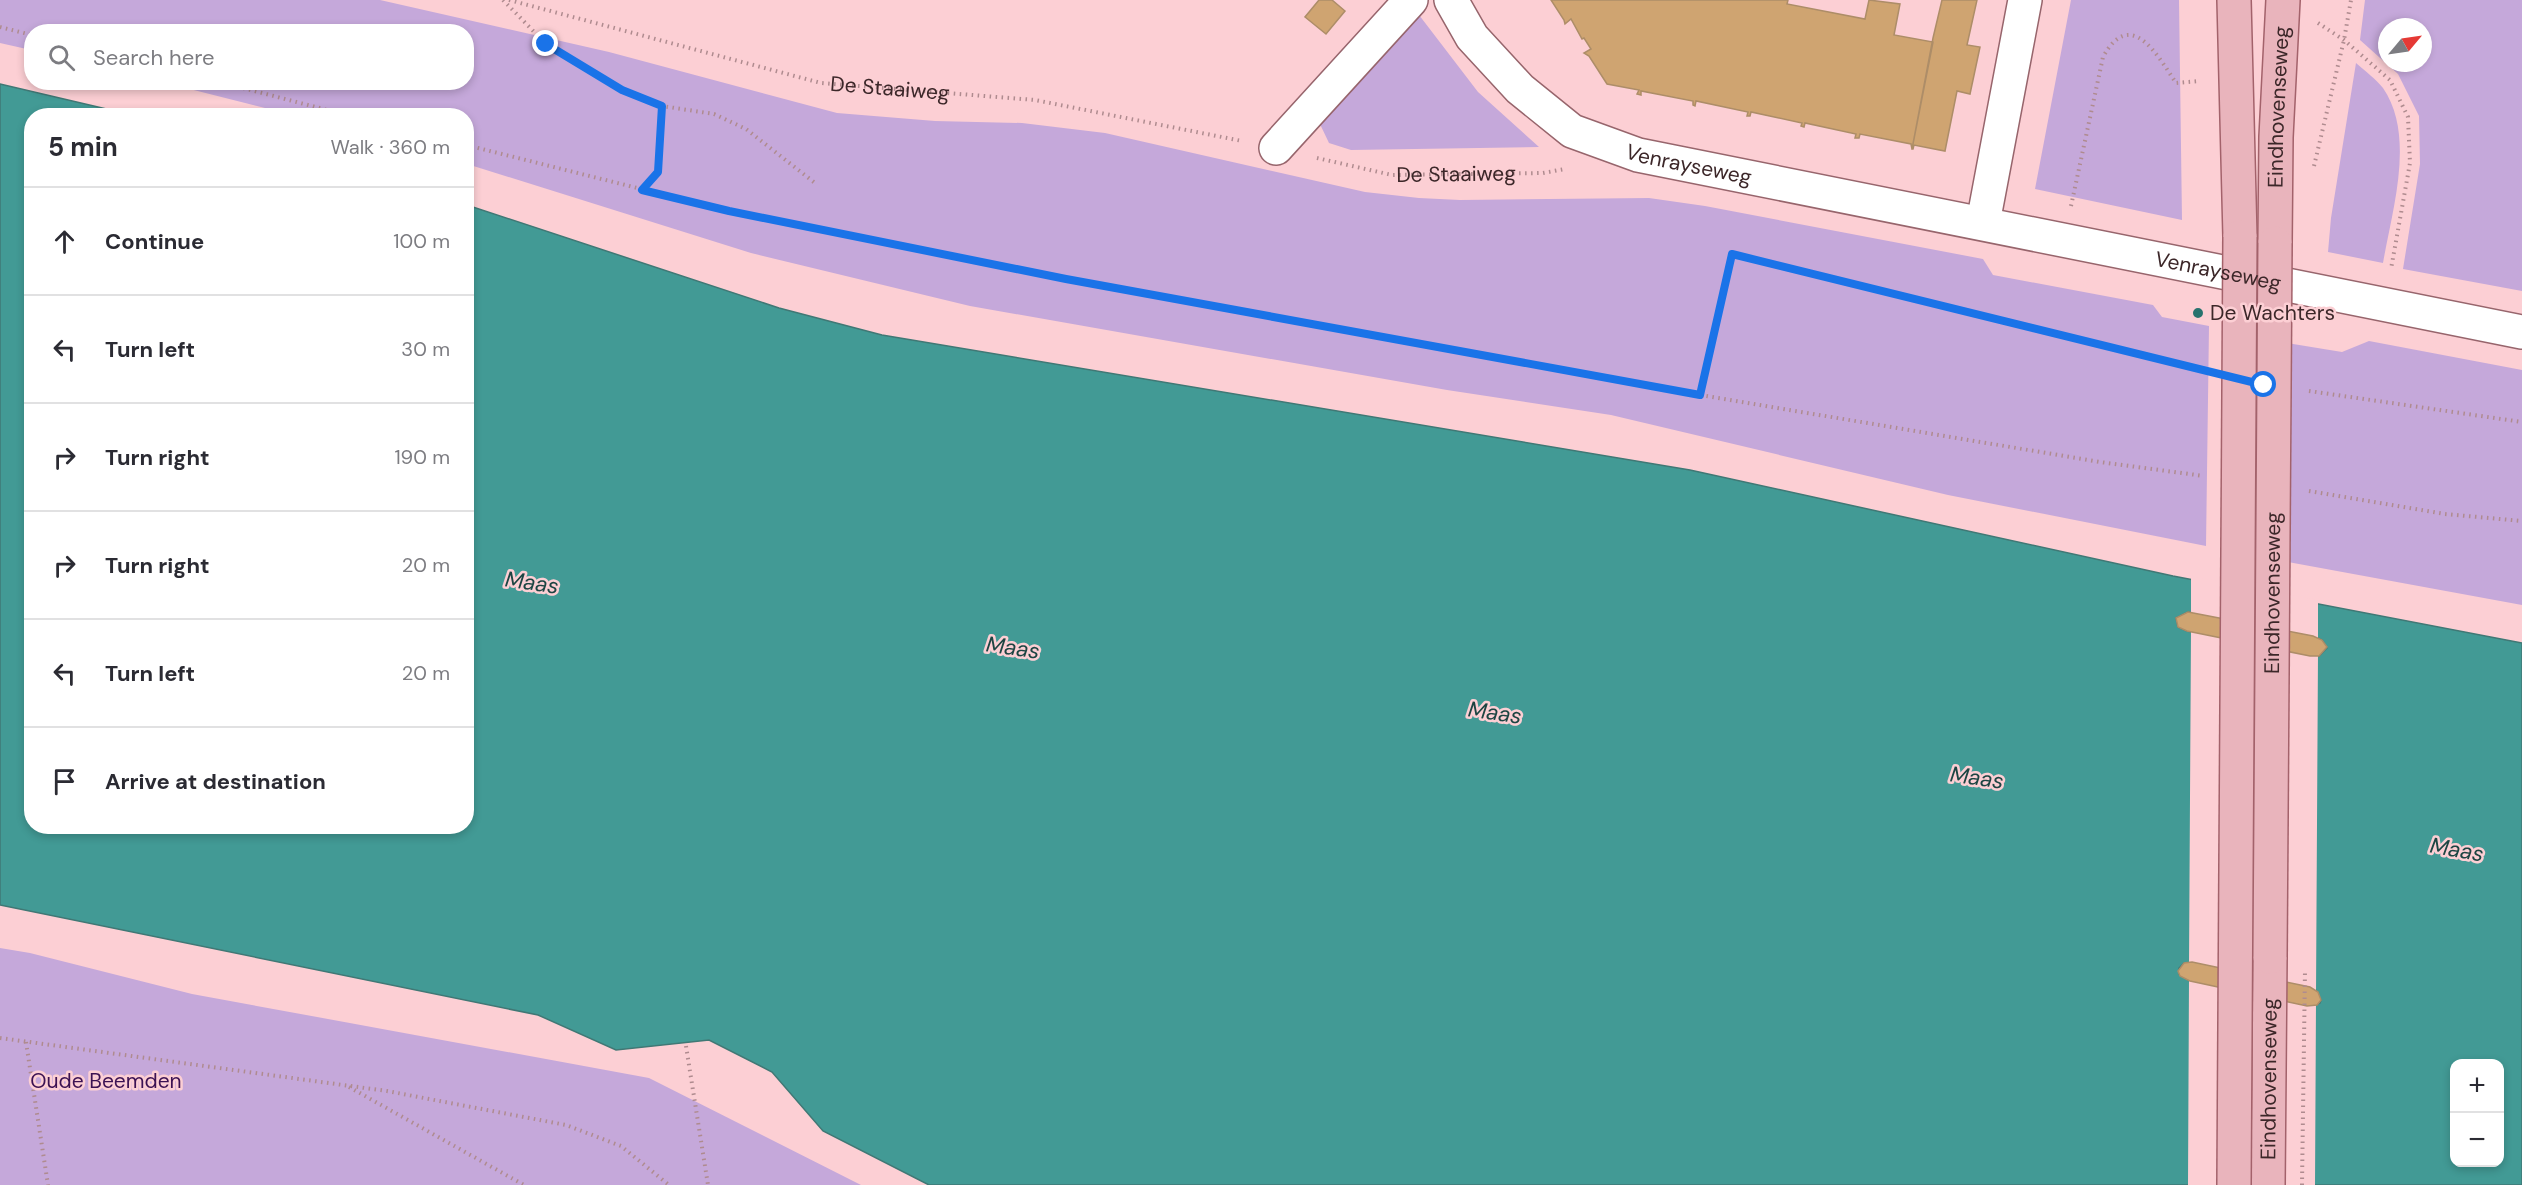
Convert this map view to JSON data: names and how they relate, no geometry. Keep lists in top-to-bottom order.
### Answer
{
  "streets": {
    "main road": ["Eindhovenseweg"],
    "street": ["Venrayseweg"],
    "path": ["De Staaiweg"]
  },
  "water": ["Maas"],
  "parks": ["Oude Beemden"],
  "places": ["De Wachters"],
  "north": "top right",
  "page": {
    "search": "Search here",
    "heading": ["5 min", "Walk · 360 m"],
    "list": [
      ["Continue", "100 m"],
      ["Turn left", "30 m"],
      ["Turn right", "190 m"],
      ["Turn right", "20 m"],
      ["Turn left", "20 m"],
      "Arrive at destination"
    ],
    "map_buttons": ["+", "−"]
  }
}
